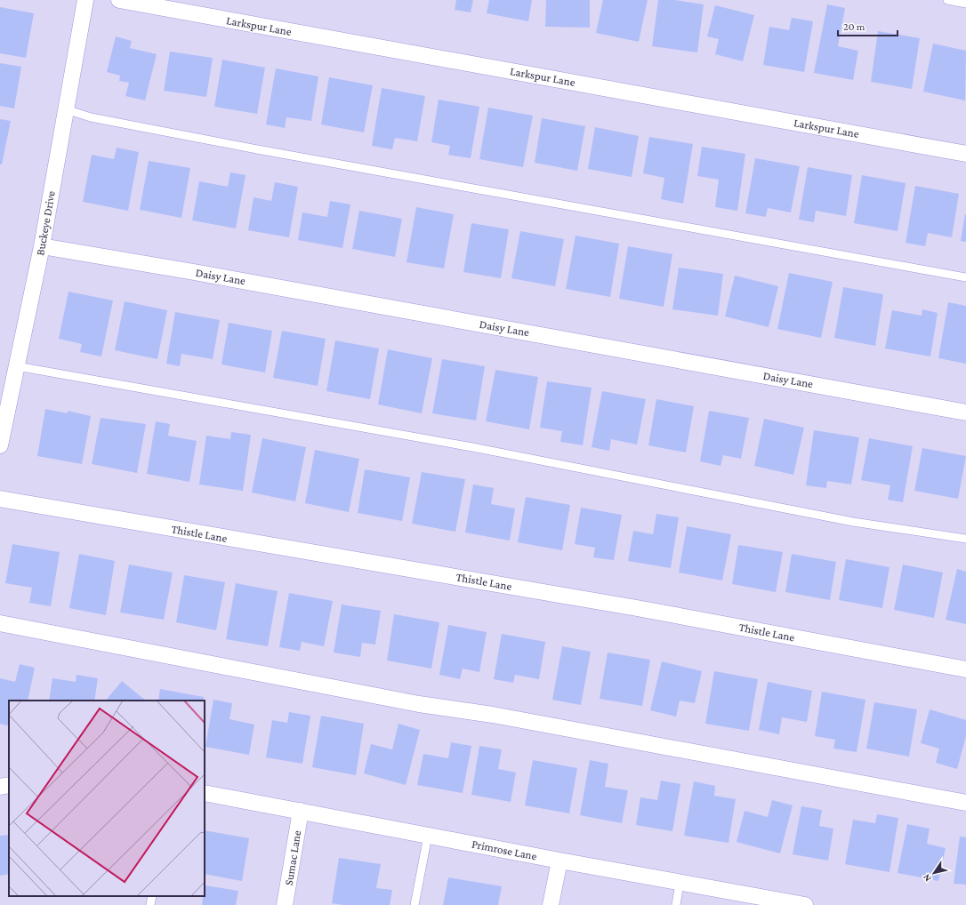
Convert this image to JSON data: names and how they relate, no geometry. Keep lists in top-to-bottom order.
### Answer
{
  "streets": {
    "street": [
      "Larkspur Lane",
      "Buckeye Drive",
      "Daisy Lane",
      "Thistle Lane",
      "Primrose Lane",
      "Sumac Lane"
    ]
  },
  "crossings": [
    ["Buckeye Drive", "Daisy Lane"],
    ["Primrose Lane", "Sumac Lane"]
  ],
  "scale_bar": "20 m",
  "north": "bottom left"
}
